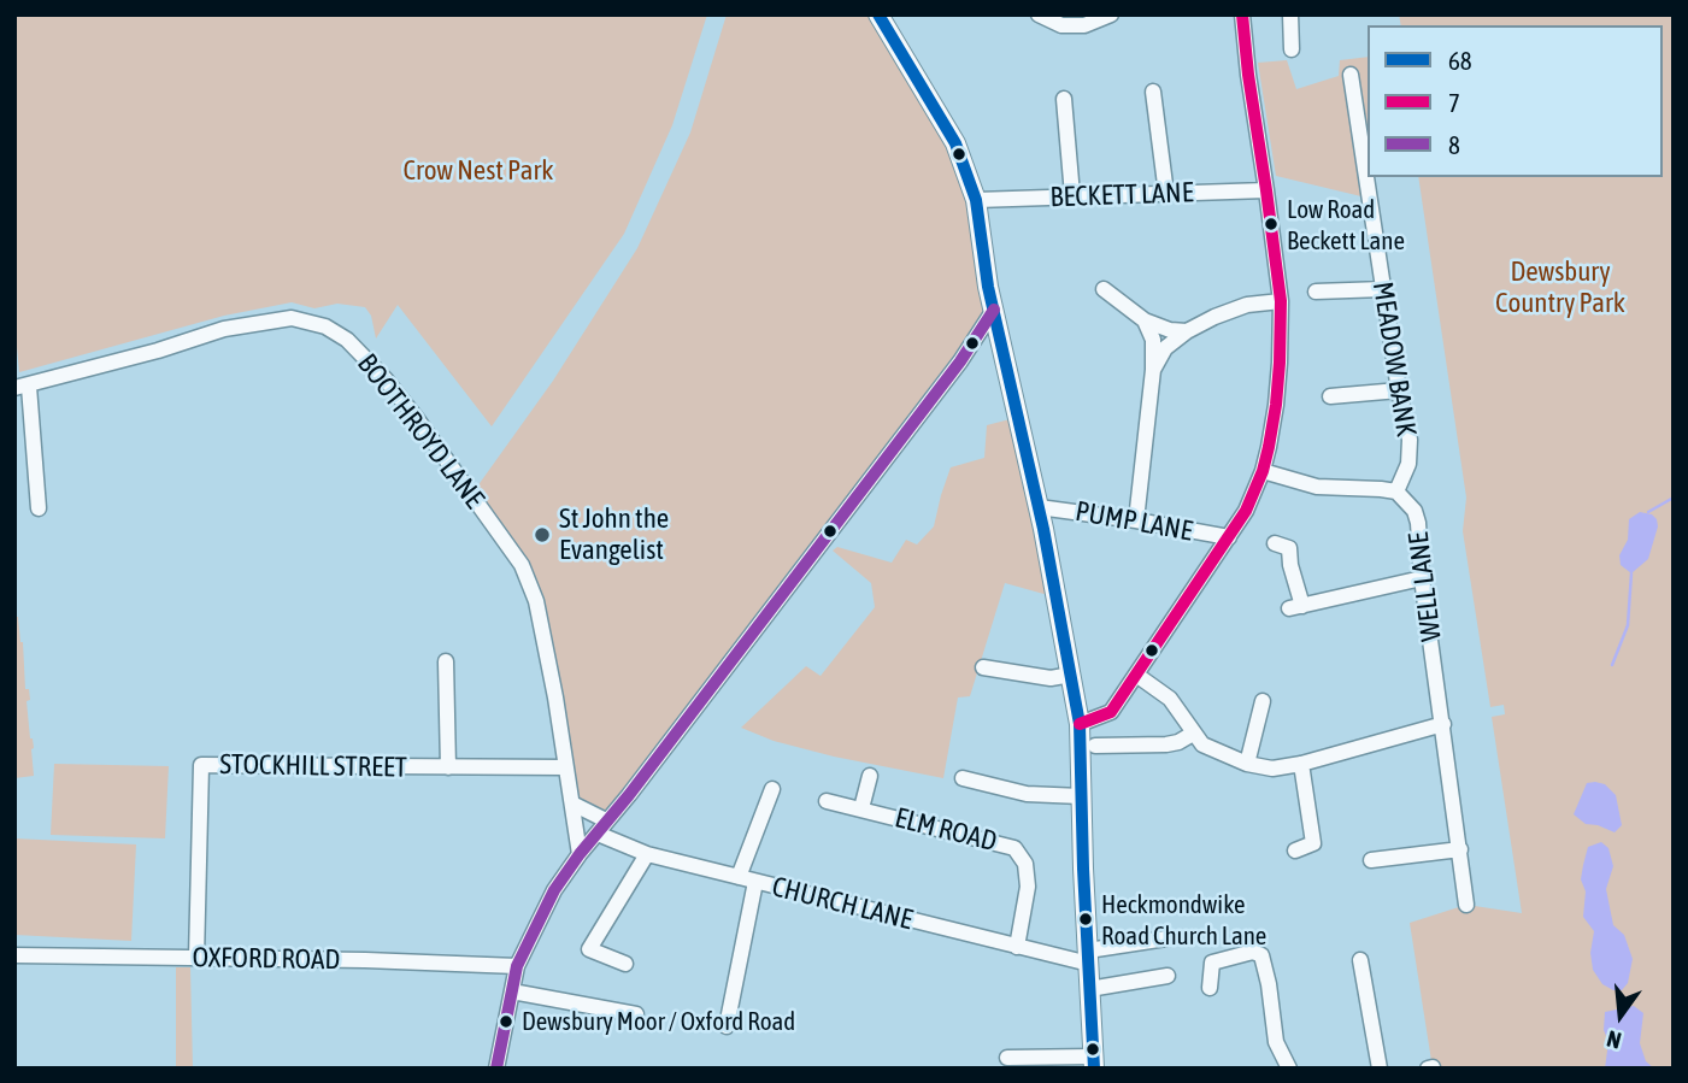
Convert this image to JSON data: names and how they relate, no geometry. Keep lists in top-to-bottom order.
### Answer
{
  "streets": {
    "street": [
      "BECKETT LANE",
      "MEADOW BANK",
      "BOOTHROYD LANE",
      "PUMP LANE",
      "WELL LANE",
      "STOCKHILL STREET",
      "ELM ROAD",
      "CHURCH LANE",
      "OXFORD ROAD"
    ]
  },
  "crossings": [
    ["MEADOW BANK", "WELL LANE"],
    ["BOOTHROYD LANE", "STOCKHILL STREET"],
    ["STOCKHILL STREET", "OXFORD ROAD"],
    ["ELM ROAD", "CHURCH LANE"]
  ],
  "parks": ["Crow Nest Park", "Dewsbury Country Park"],
  "places": [
    "Low Road Beckett Lane",
    "St John the Evangelist",
    "Heckmondwike Road Church Lane",
    "Dewsbury Moor / Oxford Road"
  ],
  "lines": ["transit line 68", "transit line 7", "transit line 8"],
  "legend": ["68", "7", "8"],
  "north": "bottom"
}
